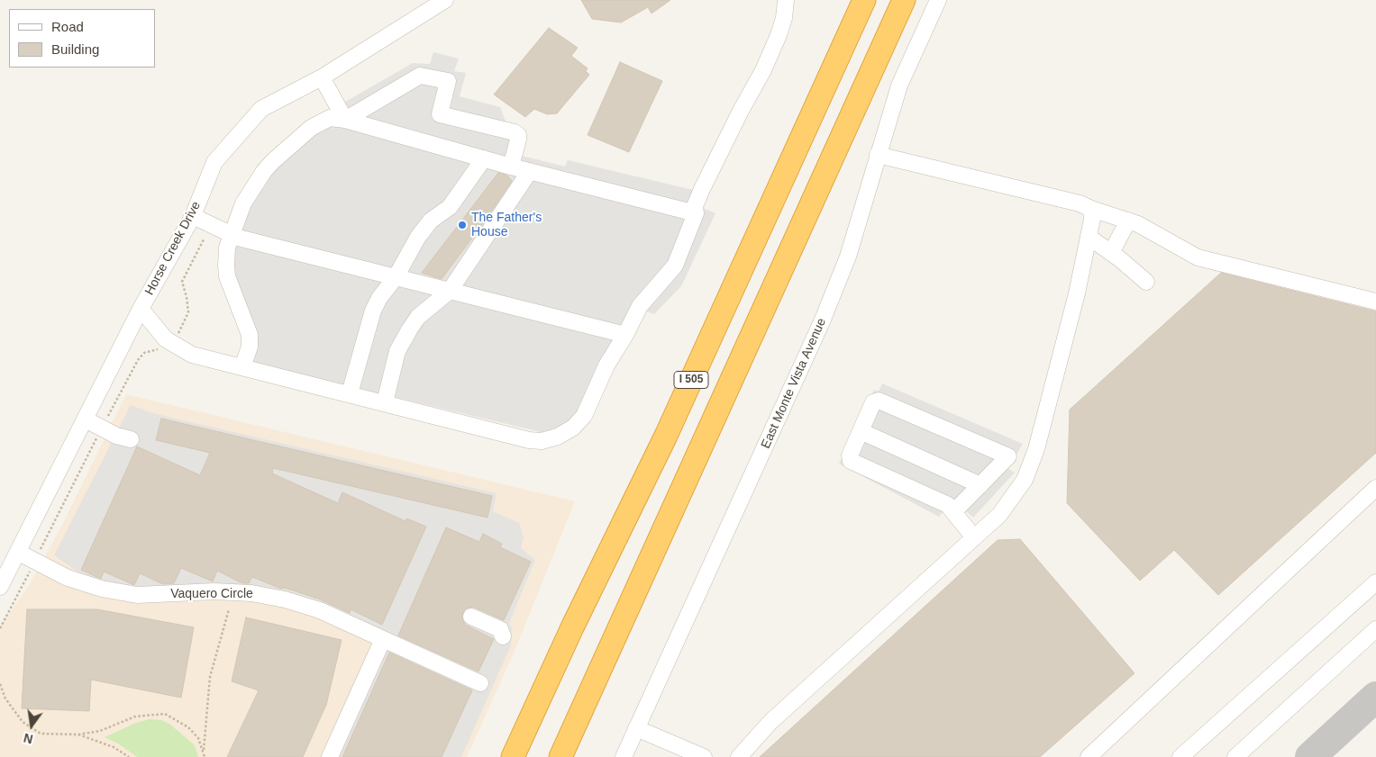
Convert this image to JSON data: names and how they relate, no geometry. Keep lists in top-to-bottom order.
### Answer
{
  "streets": {
    "highway": ["I 505"],
    "street": ["Horse Creek Drive", "East Monte Vista Avenue", "Vaquero Circle"]
  },
  "crossings": [
    ["Horse Creek Drive", "Vaquero Circle"]
  ],
  "places": ["The Father's House"],
  "legend": ["Road", "Building"],
  "north": "bottom"
}
